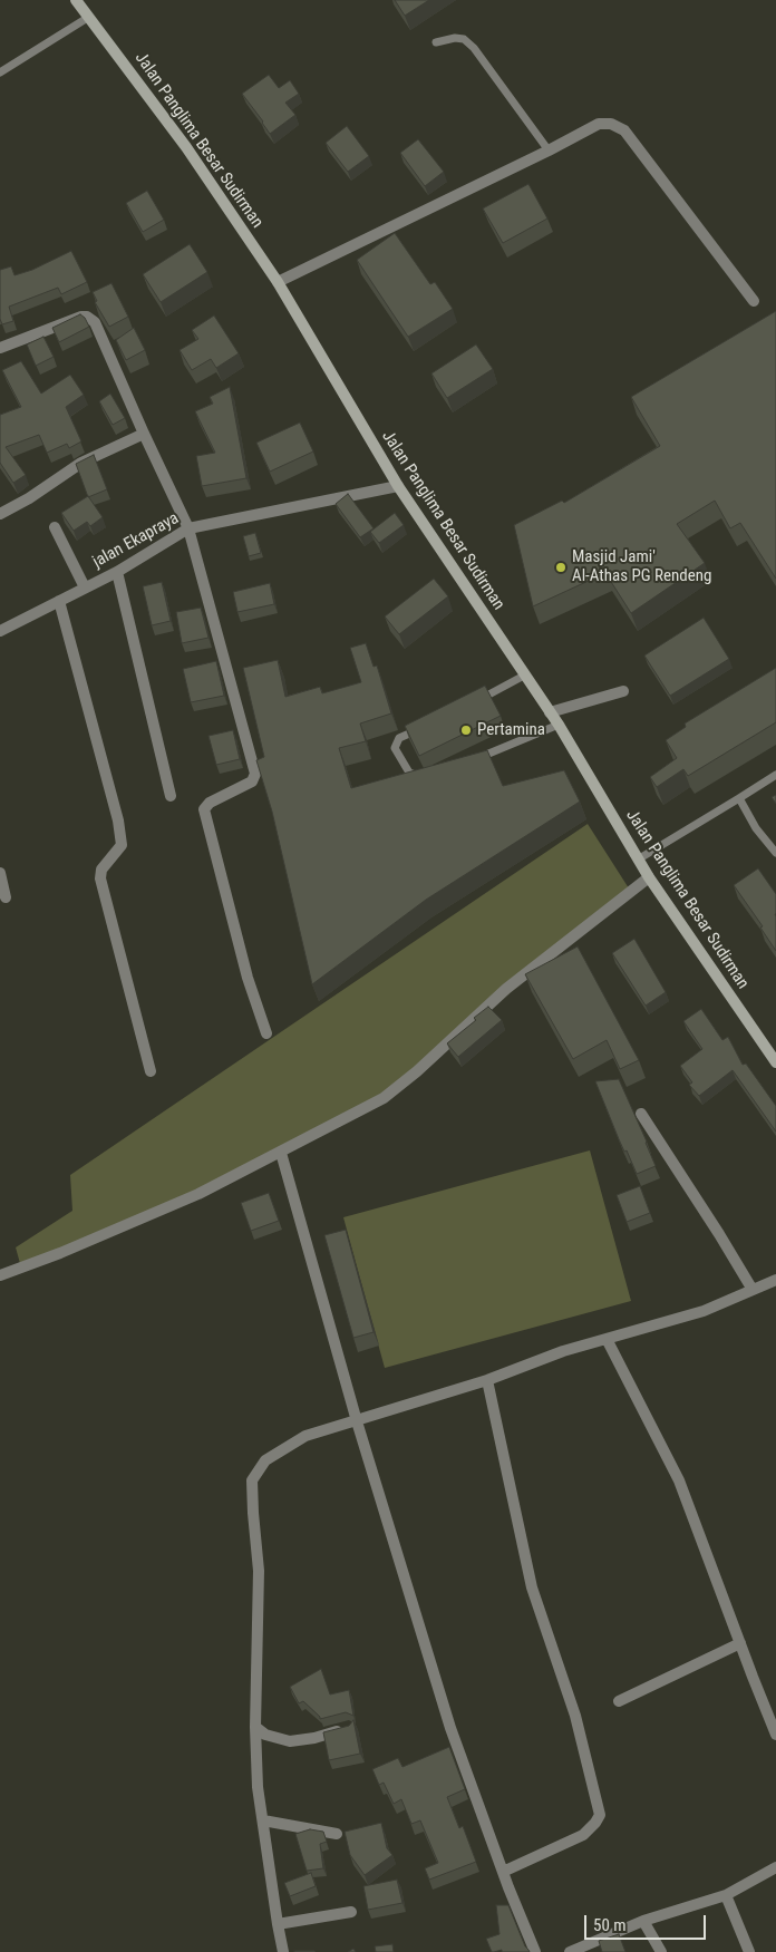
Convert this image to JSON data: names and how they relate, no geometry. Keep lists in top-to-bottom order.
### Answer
{
  "streets": {
    "main road": ["Jalan Panglima Besar Sudirman"],
    "street": ["jalan Ekapraya"]
  },
  "crossings": [
    ["Jalan Panglima Besar Sudirman", "jalan Ekapraya"]
  ],
  "places": ["Masjid Jami' Al-Athas PG Rendeng", "Pertamina"],
  "scale_bar": "50 m"
}
